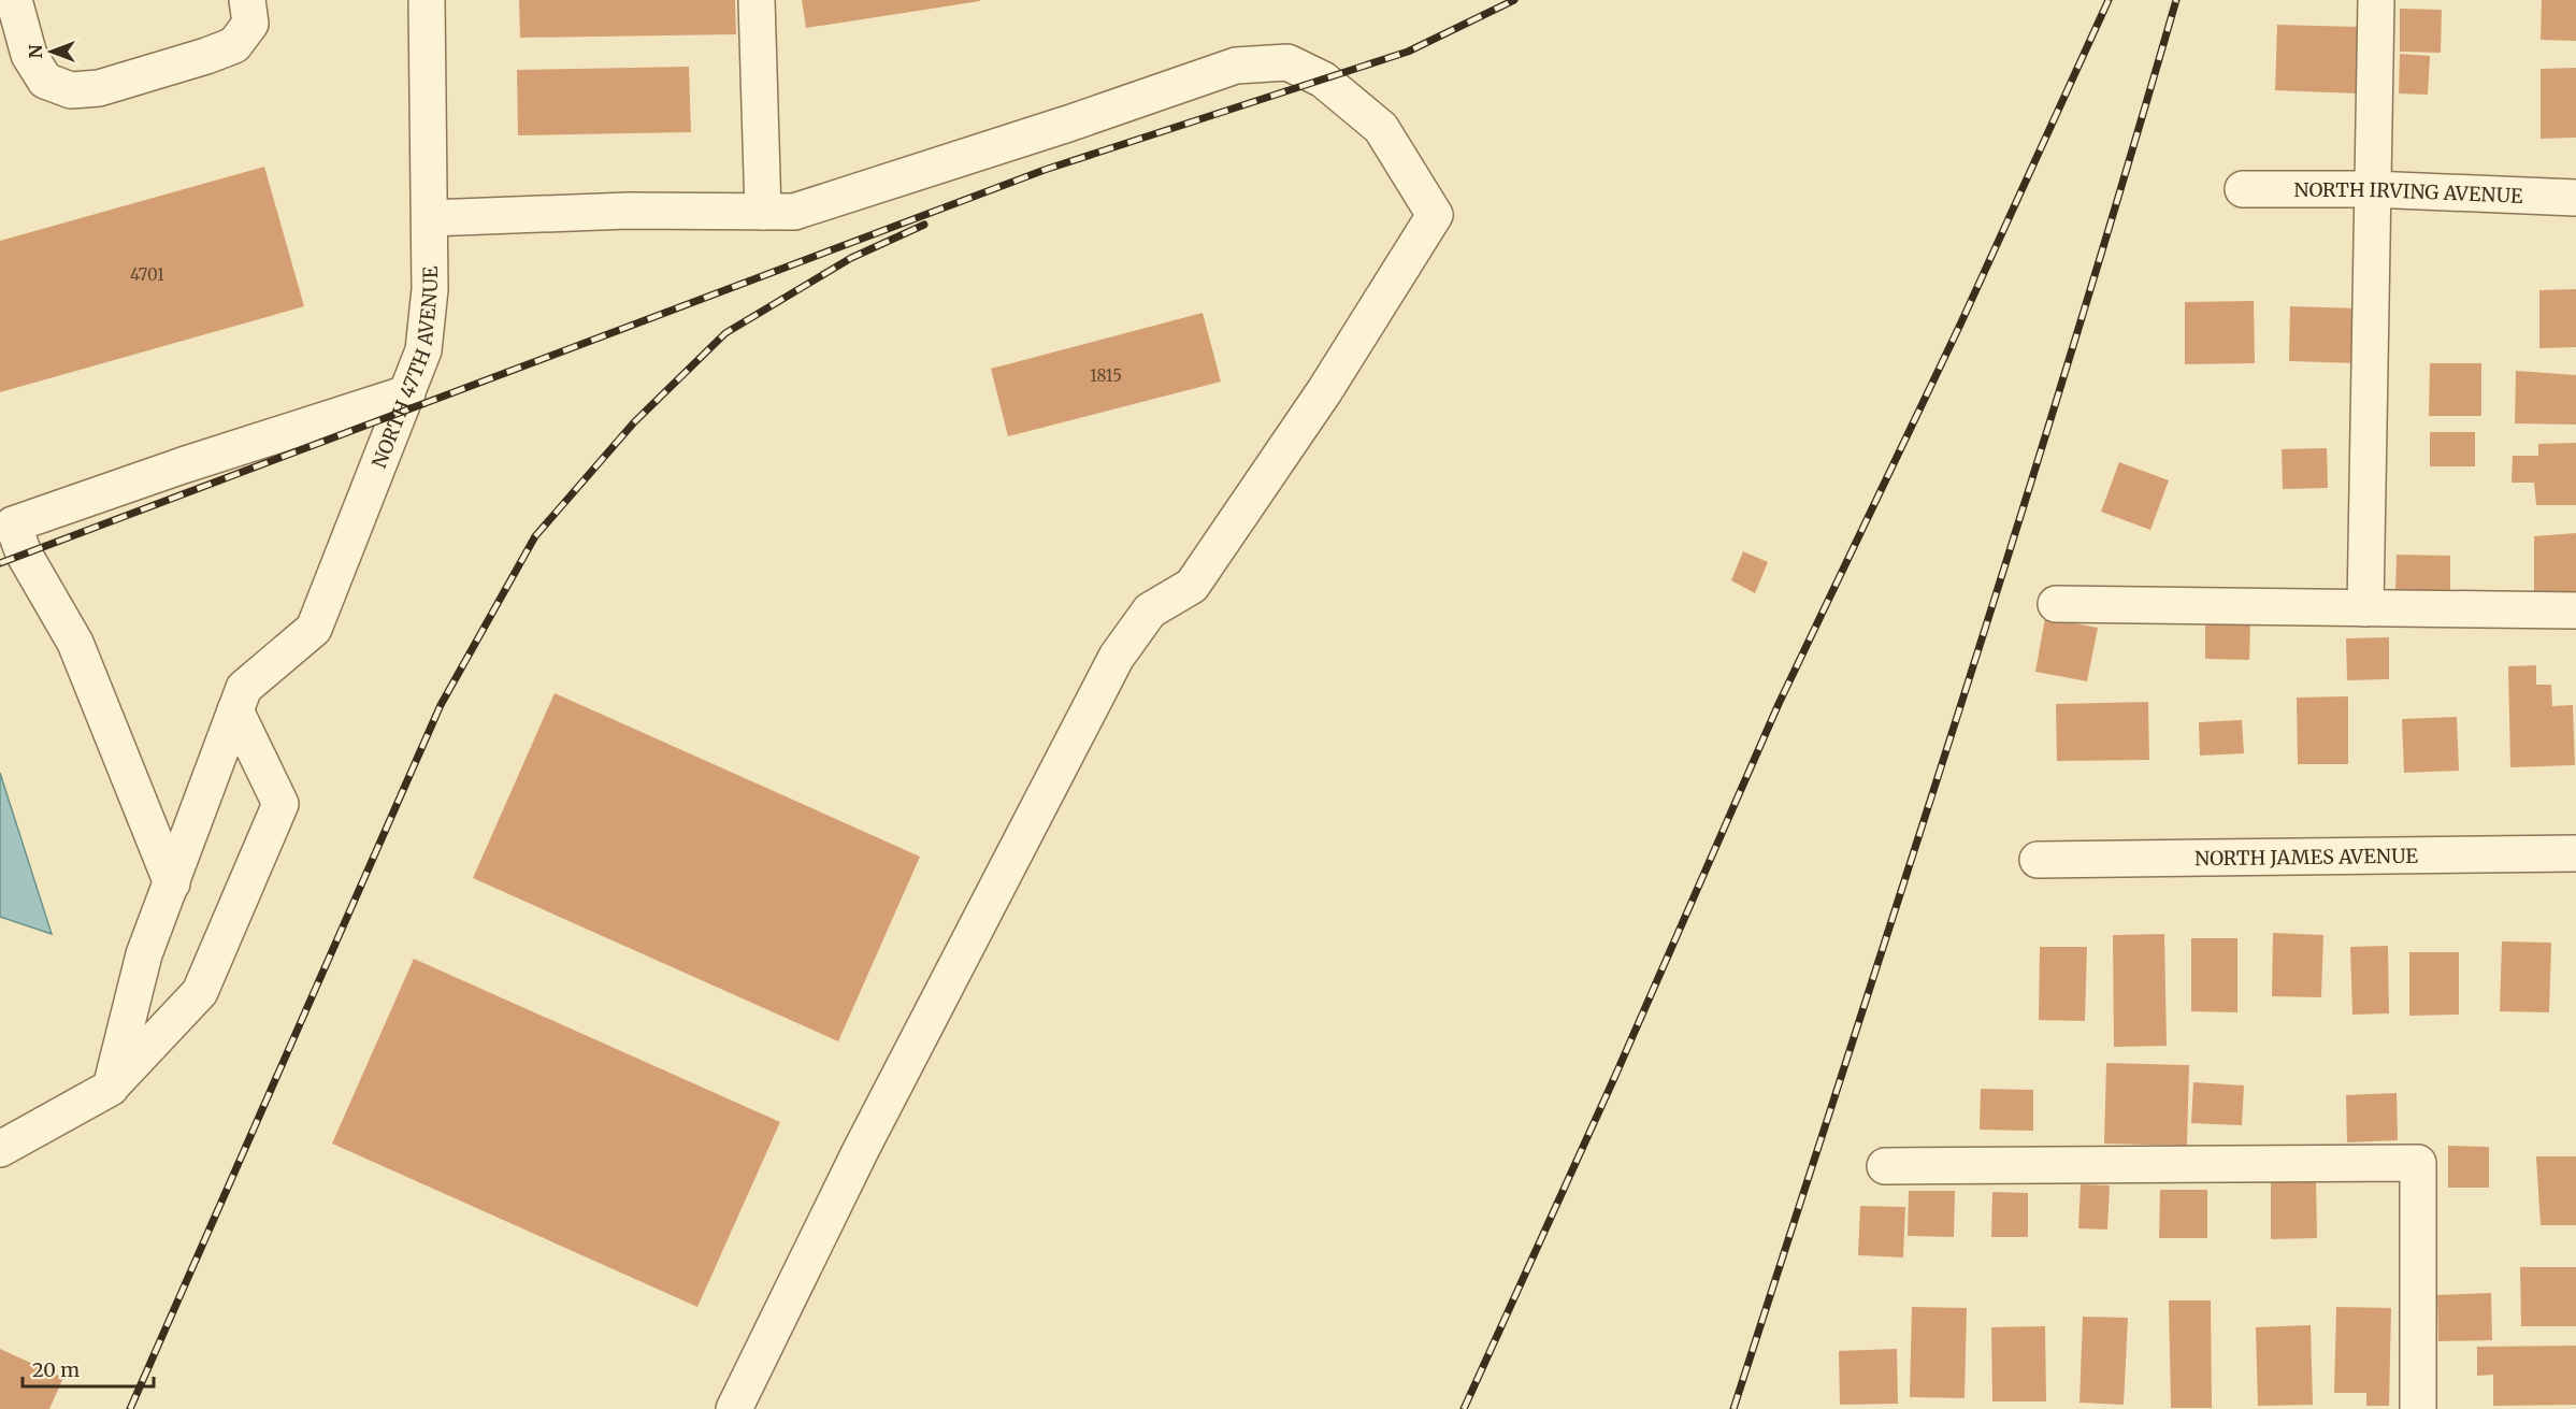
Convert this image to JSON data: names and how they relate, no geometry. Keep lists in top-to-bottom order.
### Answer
{
  "streets": {
    "street": ["NORTH IRVING AVENUE", "NORTH 47TH AVENUE", "NORTH JAMES AVENUE"]
  },
  "house_numbers": ["4701", "1815"],
  "scale_bar": "20 m",
  "north": "left"
}
